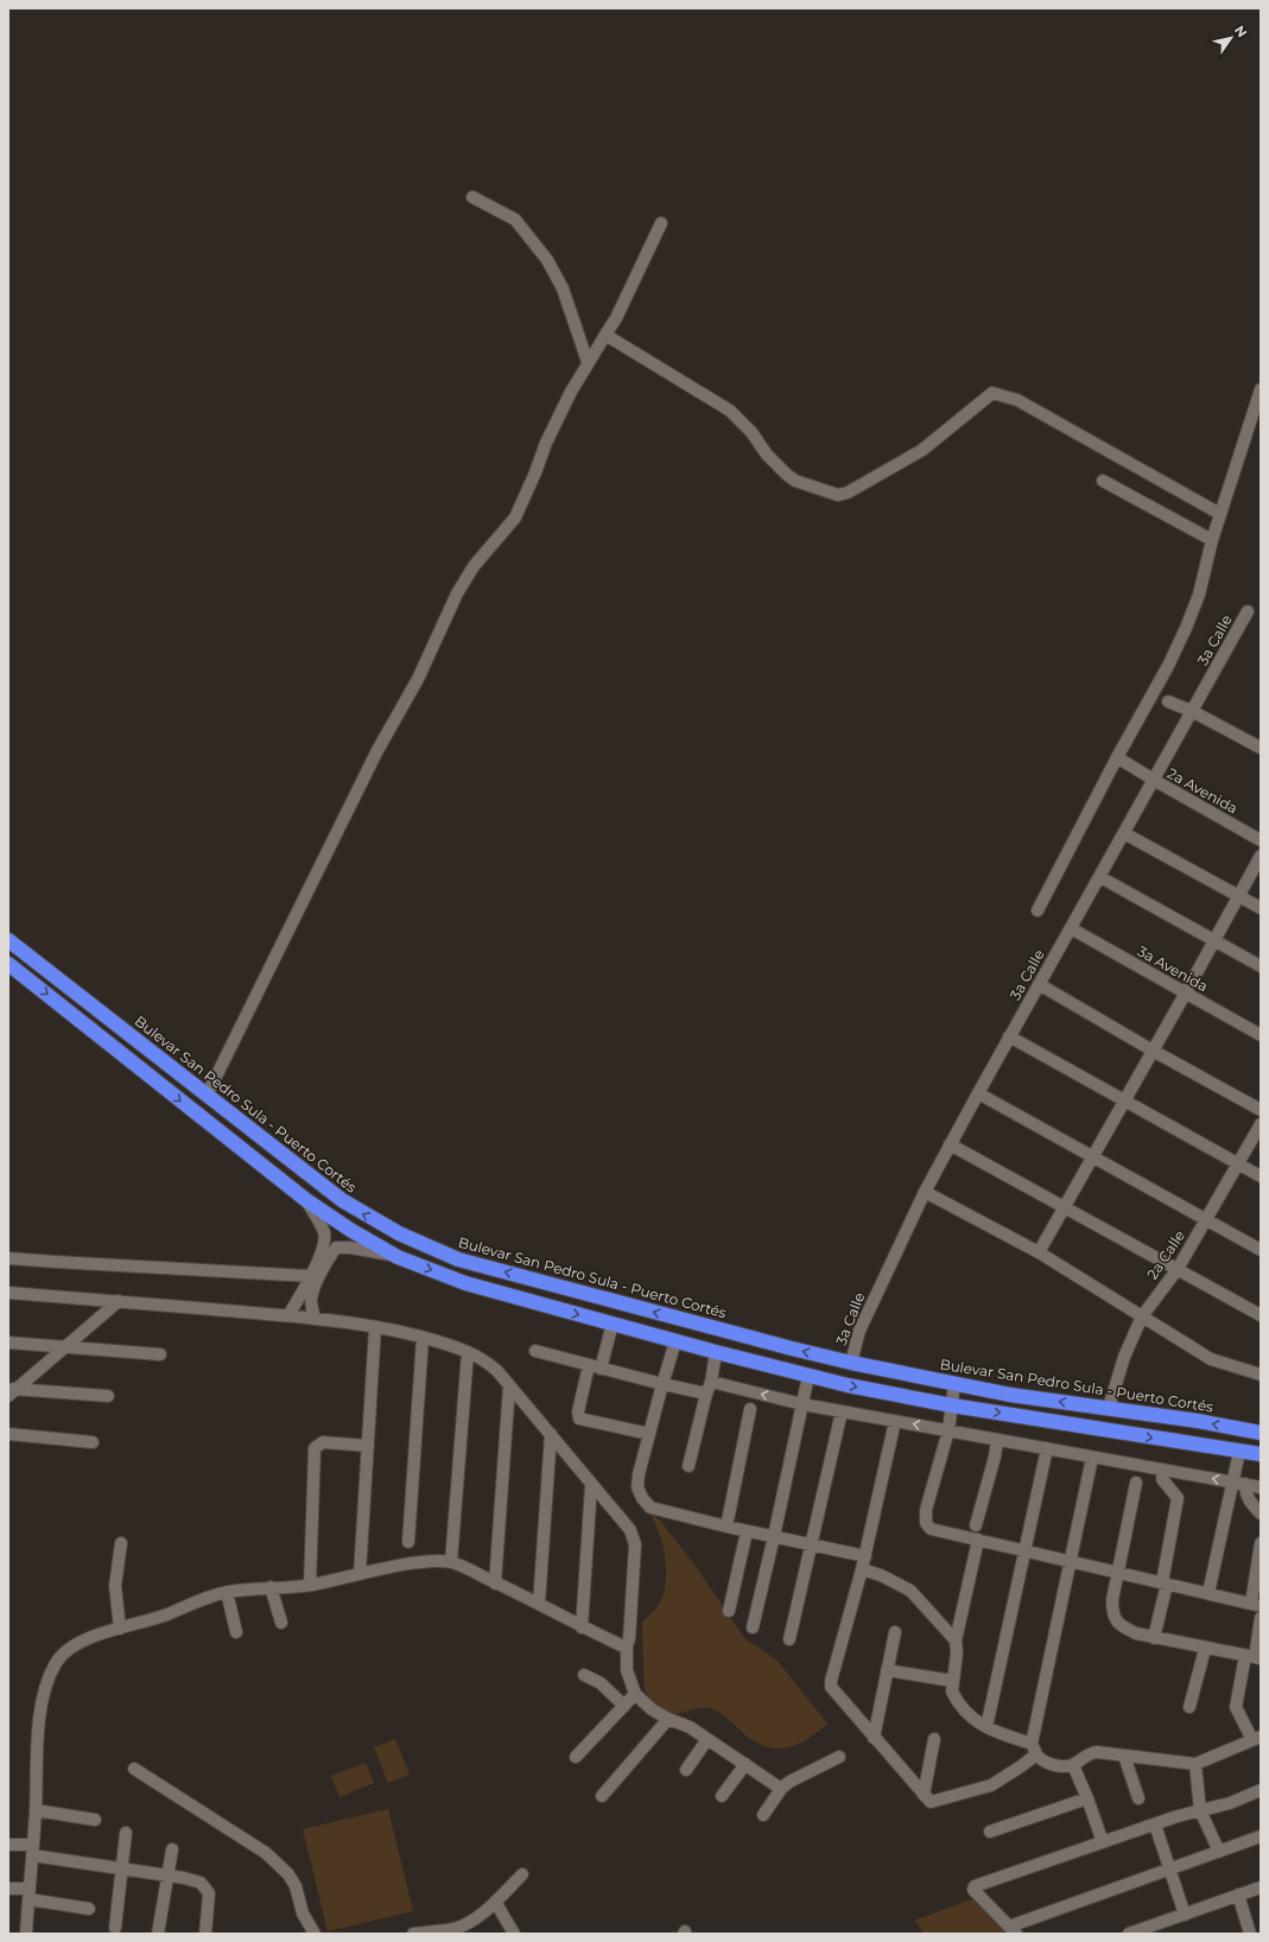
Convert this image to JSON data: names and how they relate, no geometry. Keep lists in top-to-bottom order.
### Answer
{
  "streets": {
    "highway": ["Bulevar San Pedro Sula - Puerto Cortés"],
    "street": [
      "3a Calle",
      "2a Avenida",
      "3a Avenida",
      "2a Calle"
    ]
  },
  "crossings": [
    ["3a Calle", "2a Avenida"],
    ["3a Calle", "3a Avenida"],
    ["3a Calle", "Bulevar San Pedro Sula - Puerto Cortés"],
    ["Bulevar San Pedro Sula - Puerto Cortés", "2a Calle"]
  ],
  "north": "top right"
}
